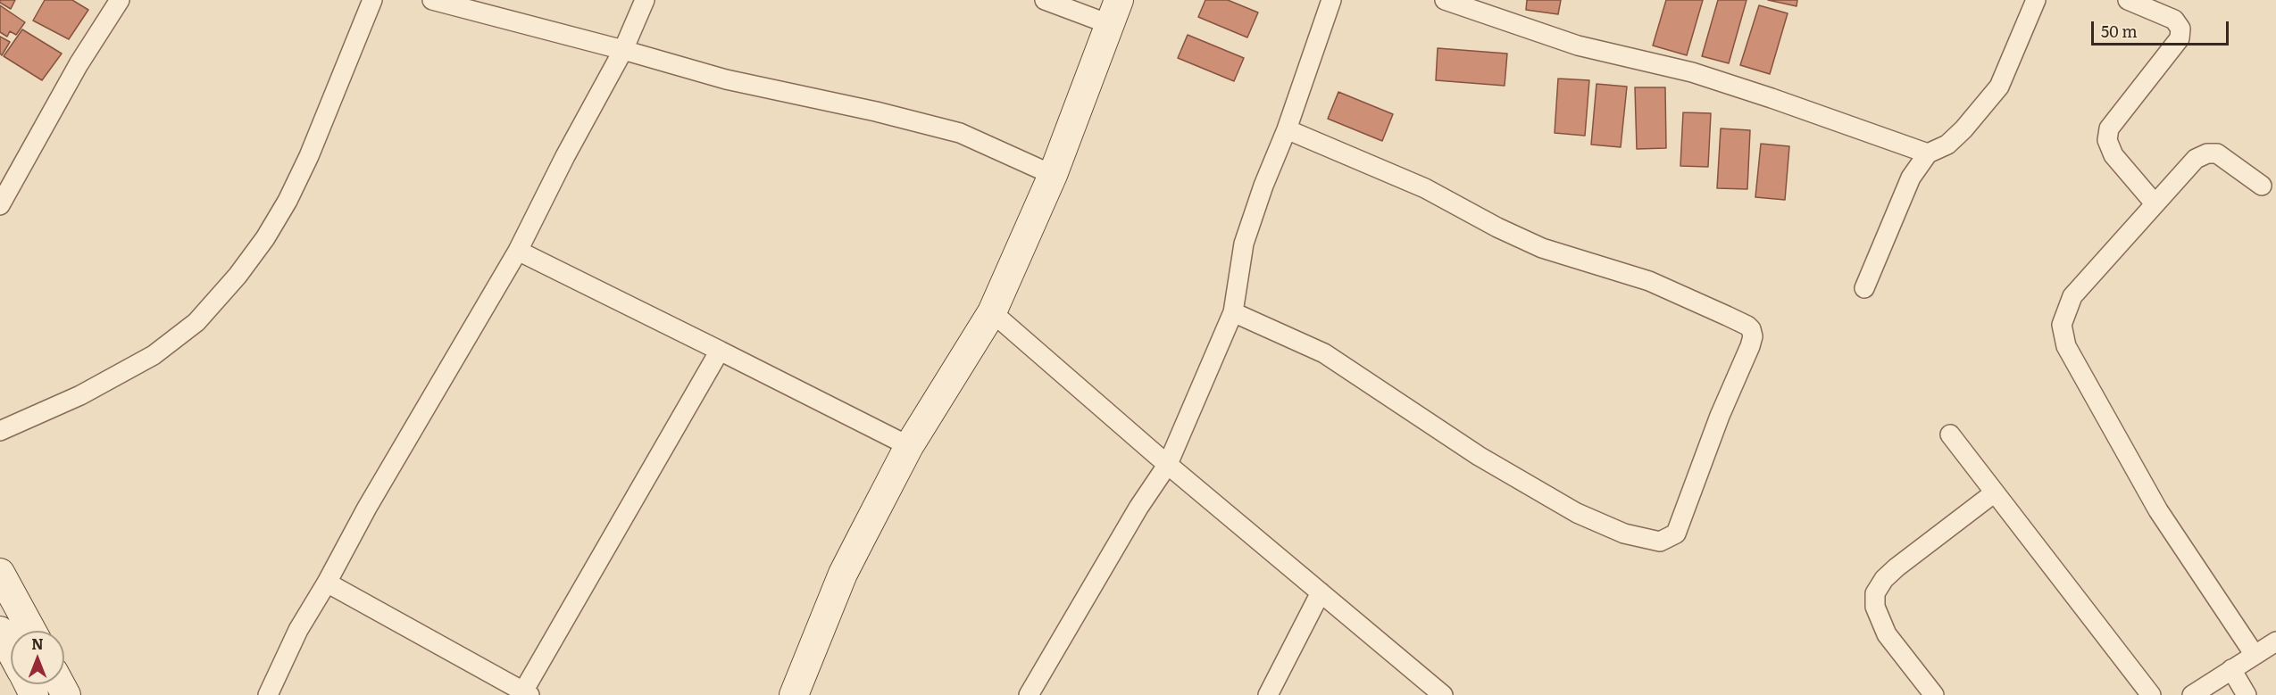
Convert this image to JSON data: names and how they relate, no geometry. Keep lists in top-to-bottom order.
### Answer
{
  "scale_bar": "50 m",
  "north": "top"
}
